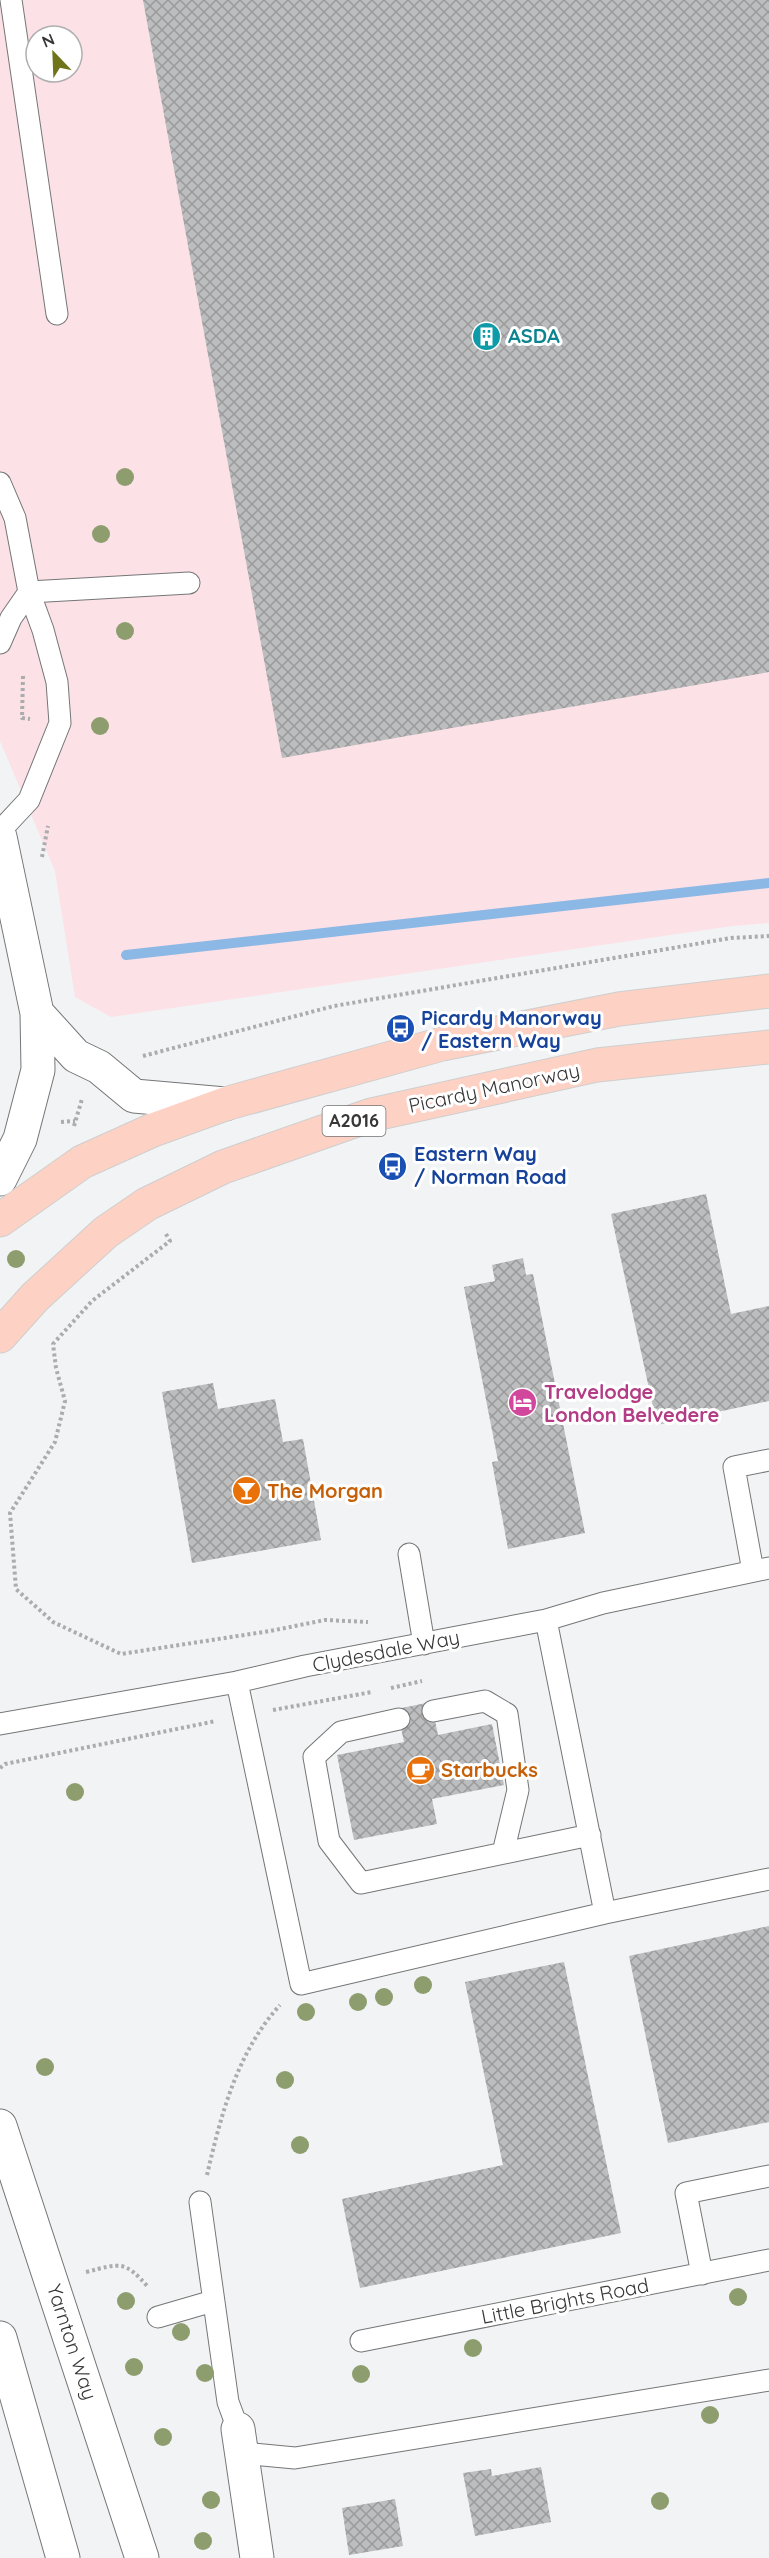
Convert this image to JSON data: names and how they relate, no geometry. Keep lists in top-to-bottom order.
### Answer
{
  "streets": {
    "main road": ["Picardy Manorway", "A2016"],
    "street": ["Yarnton Way"],
    "lane": ["Clydesdale Way", "Little Brights Road"]
  },
  "places": {
    "building": ["ASDA"],
    "bus stop": ["Picardy Manorway / Eastern Way", "Eastern Way / Norman Road"],
    "hotel": ["Travelodge London Belvedere"],
    "bar": ["The Morgan"],
    "cafe": ["Starbucks"]
  },
  "north": "top left"
}
